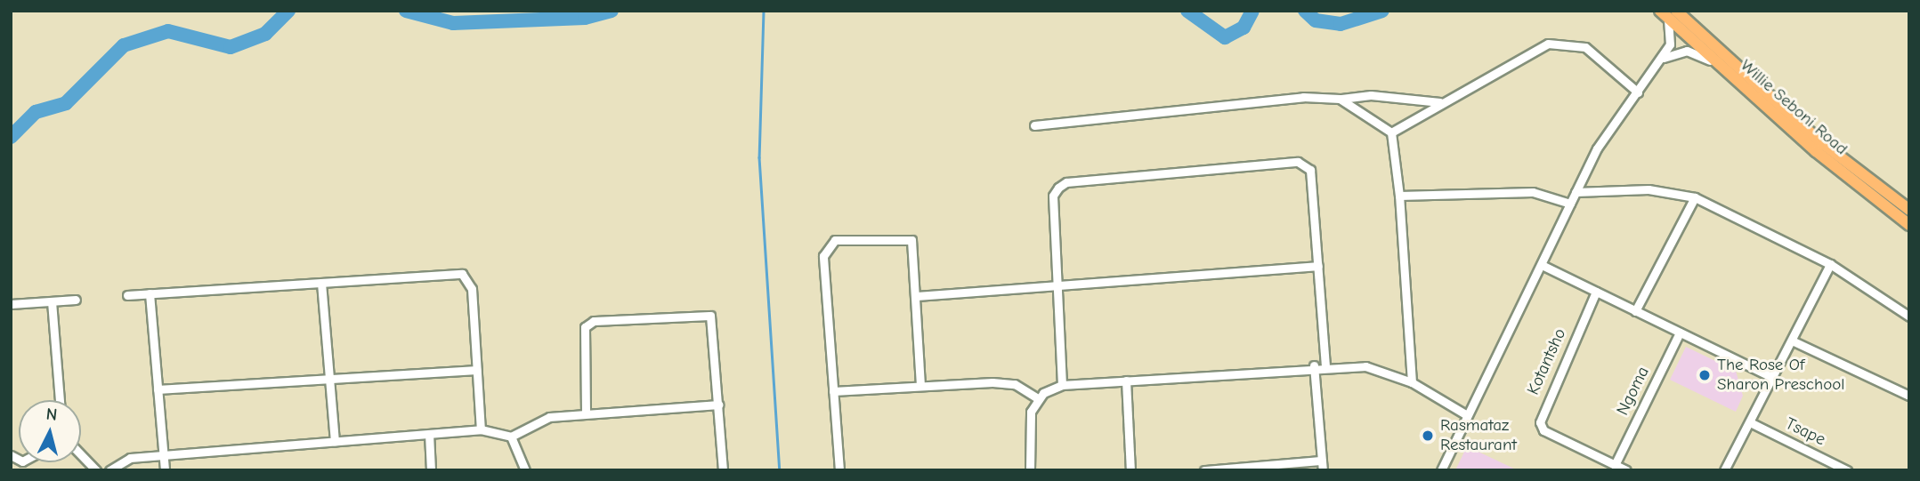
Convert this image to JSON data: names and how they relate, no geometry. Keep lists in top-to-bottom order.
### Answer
{
  "streets": {
    "main road": ["Willie Seboni Road"],
    "street": ["Kotantsho", "Ngoma", "Tsape"]
  },
  "crossings": [
    ["Kotantsho", "Ngoma"]
  ],
  "places": ["The Rose Of Sharon Preschool", "Rasmataz Restaurant"],
  "north": "top"
}
